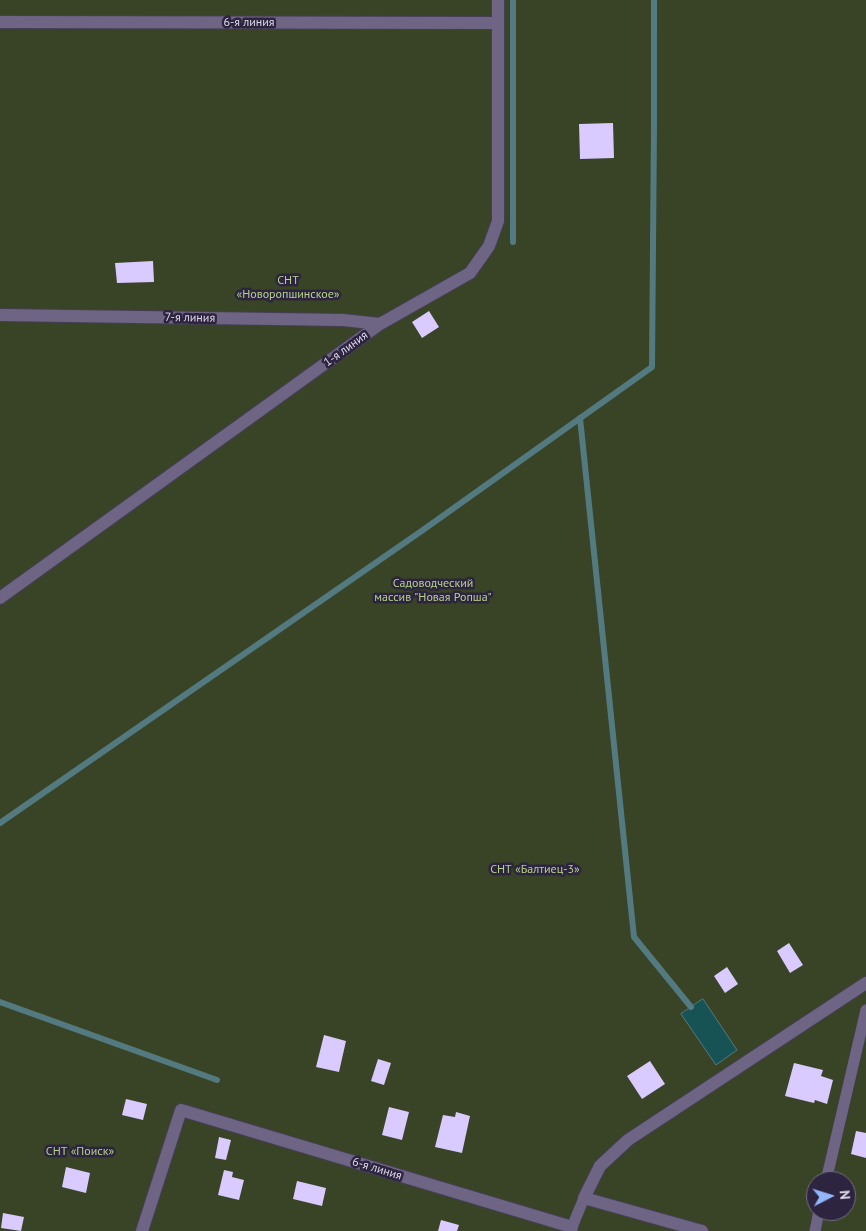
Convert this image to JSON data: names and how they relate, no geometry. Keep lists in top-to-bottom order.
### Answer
{
  "streets": {
    "street": ["6-я линия", "7-я линия", "1-я линия"]
  },
  "crossings": [
    ["6-я линия", "1-я линия"],
    ["7-я линия", "1-я линия"]
  ],
  "parks": [
    "СНТ «Новоропшинское»",
    "Садоводческий массив \"Новая Ропша\"",
    "СНТ «Балтиец-3»",
    "СНТ «Поиск»"
  ],
  "north": "right"
}
